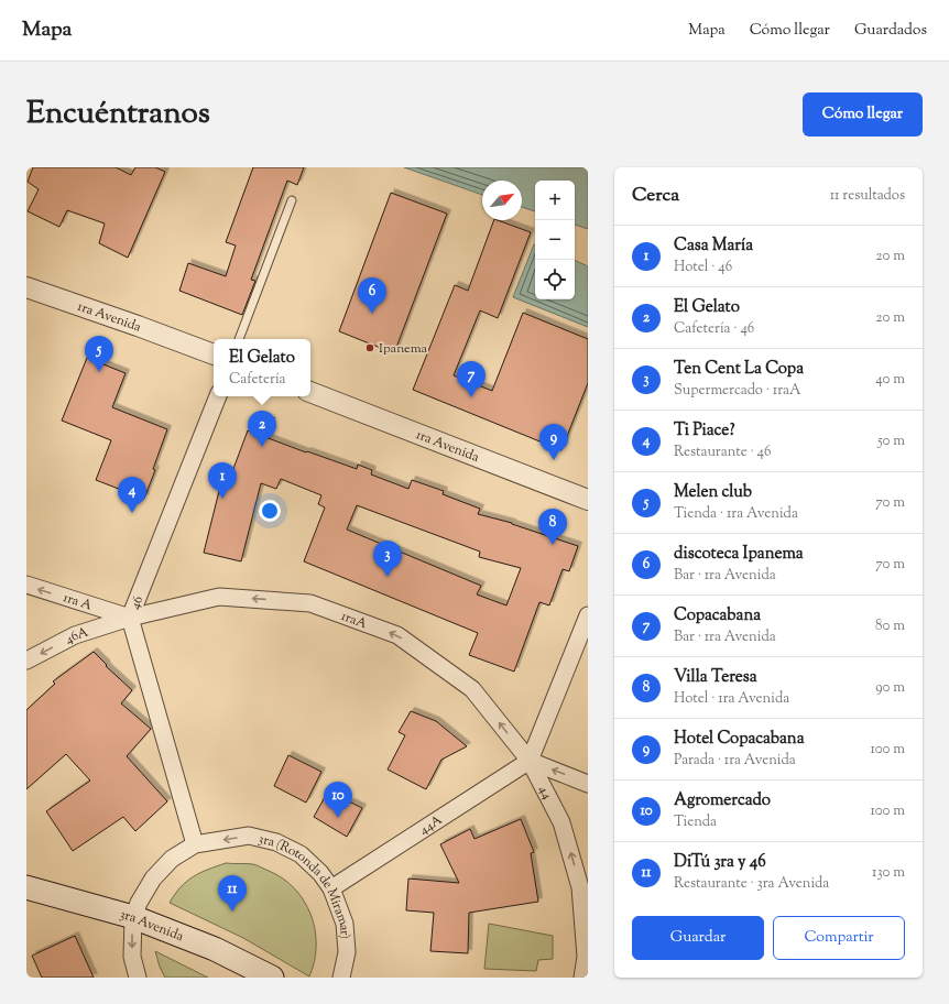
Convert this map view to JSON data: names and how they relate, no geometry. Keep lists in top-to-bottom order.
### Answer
{
  "streets": {
    "main road": ["3ra Avenida"],
    "street": [
      "1ra Avenida",
      "1ra A",
      "46",
      "1raA",
      "46A",
      "44",
      "44A",
      "3ra (Rotonda de Miramar)"
    ]
  },
  "crossings": [
    ["1ra A", "46"],
    ["1ra A", "1raA"],
    ["1ra A", "46A"],
    ["46", "1raA"],
    ["46", "46A"],
    ["46", "3ra (Rotonda de Miramar)"],
    ["1raA", "46A"],
    ["1raA", "44"],
    ["1raA", "44A"],
    ["44", "44A"],
    ["44A", "3ra (Rotonda de Miramar)"],
    ["3ra (Rotonda de Miramar)", "3ra Avenida"]
  ],
  "one_way": [
    "1ra A",
    "1raA",
    "46A",
    "44"
  ],
  "places": ["Ipanema"],
  "north": "top right",
  "page": {
    "header": "Mapa",
    "nav": ["Mapa", "Cómo llegar", "Guardados"],
    "title": "Encuéntranos",
    "buttons": [
      "Cómo llegar",
      ["Guardar", "Compartir"]
    ],
    "heading": ["Cerca", "11 resultados"],
    "map_buttons": ["+", "−"],
    "list": [
      {
        "mark": "1",
        "name": "Casa María",
        "note": "Hotel · 46",
        "value": "20 m"
      },
      {
        "mark": "2",
        "name": "El Gelato",
        "note": "Cafetería · 46",
        "value": "20 m"
      },
      {
        "mark": "3",
        "name": "Ten Cent La Copa",
        "note": "Supermercado · 1raA",
        "value": "40 m"
      },
      {
        "mark": "4",
        "name": "Ti Piace?",
        "note": "Restaurante · 46",
        "value": "50 m"
      },
      {
        "mark": "5",
        "name": "Melen club",
        "note": "Tienda · 1ra Avenida",
        "value": "70 m"
      },
      {
        "mark": "6",
        "name": "discoteca Ipanema",
        "note": "Bar · 1ra Avenida",
        "value": "70 m"
      },
      {
        "mark": "7",
        "name": "Copacabana",
        "note": "Bar · 1ra Avenida",
        "value": "80 m"
      },
      {
        "mark": "8",
        "name": "Villa Teresa",
        "note": "Hotel · 1ra Avenida",
        "value": "90 m"
      },
      {
        "mark": "9",
        "name": "Hotel Copacabana",
        "note": "Parada · 1ra Avenida",
        "value": "100 m"
      },
      {
        "mark": "10",
        "name": "Agromercado",
        "note": "Tienda",
        "value": "100 m"
      },
      {
        "mark": "11",
        "name": "DiTú 3ra y 46",
        "note": "Restaurante · 3ra Avenida",
        "value": "130 m"
      }
    ],
    "pins": [
      "6",
      "5",
      "7",
      "2",
      "9",
      "1",
      "4",
      "8",
      "3",
      "10",
      "11"
    ],
    "popup": ["El Gelato", "Cafetería"]
  }
}
